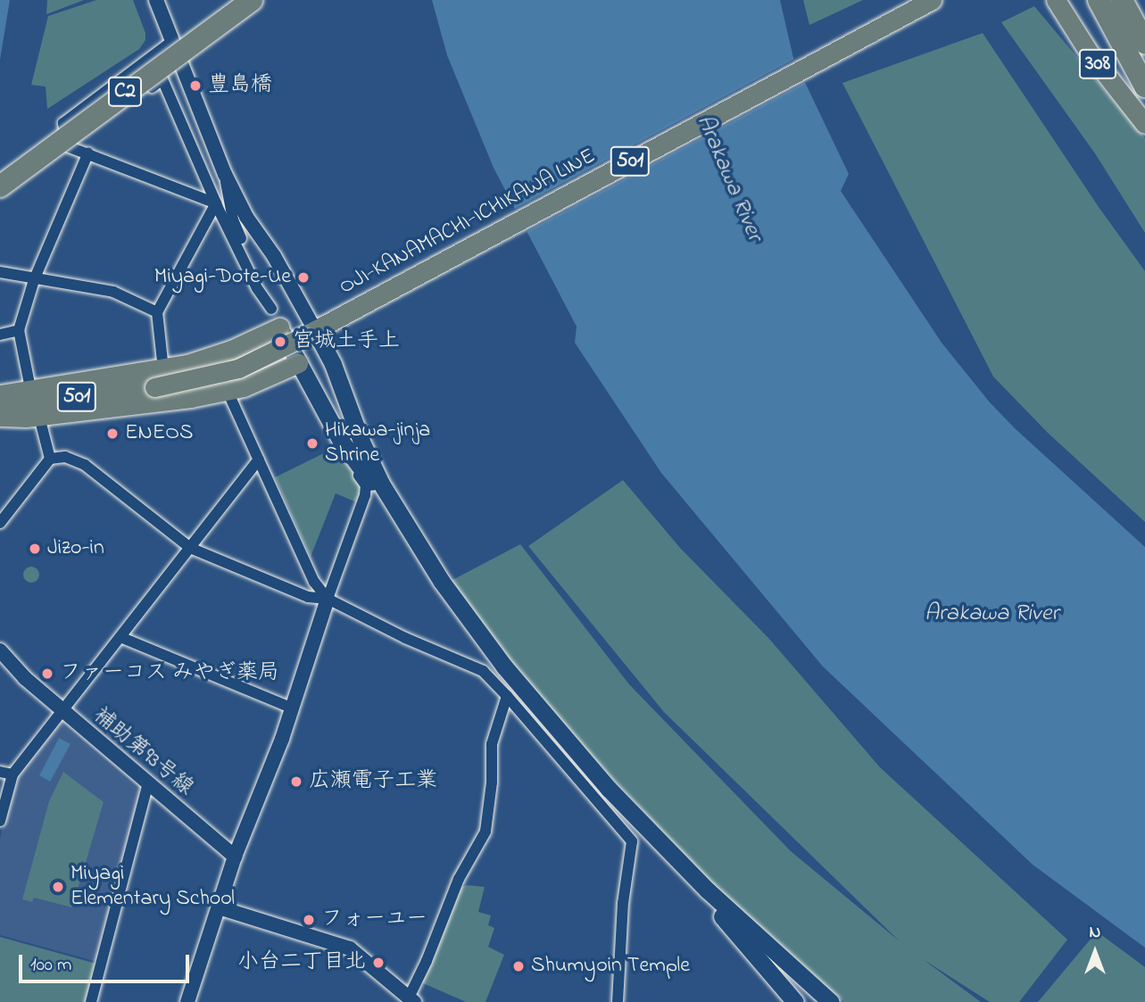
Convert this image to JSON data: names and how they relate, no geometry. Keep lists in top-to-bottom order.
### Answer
{
  "streets": {
    "highway": ["C2"],
    "main road": ["308", "501", "OJI-KANAMACHI-ICHIKAWA LINE"],
    "street": ["補助第93号線"]
  },
  "water": ["Arakawa River"],
  "places": [
    "豊島橋",
    "Miyagi-Dote-Ue",
    "宮城土手上",
    "ENEOS",
    "Hikawa-jinja Shrine",
    "Jizo-in",
    "ファーコス みやぎ薬局",
    "広瀬電子工業",
    "Miyagi Elementary School",
    "フォーユー",
    "小台二丁目北",
    "Shumyoin Temple"
  ],
  "scale_bar": "100 m",
  "north": "top"
}
